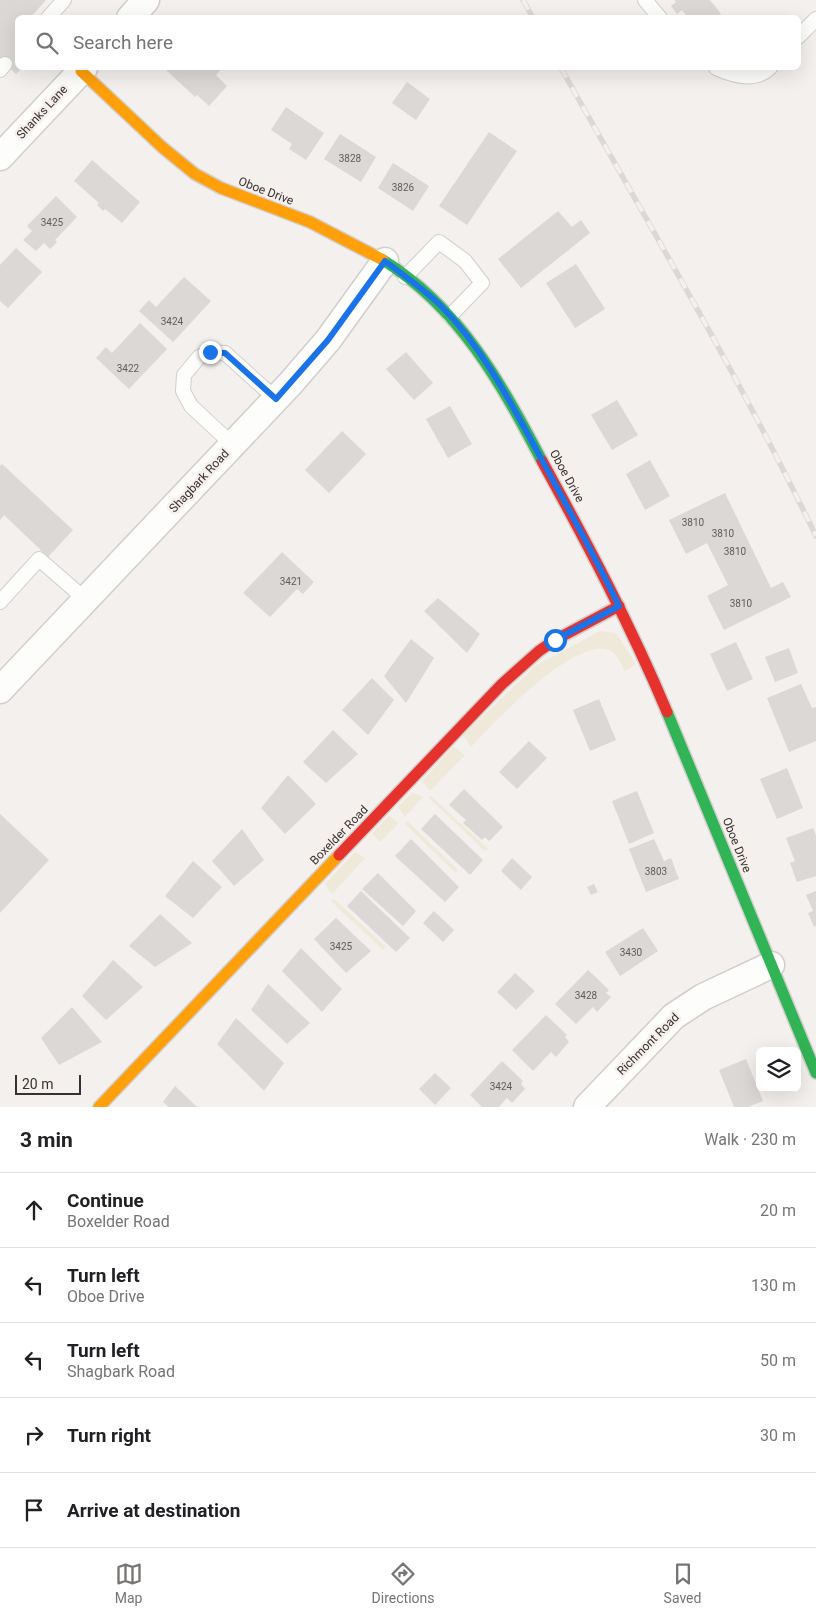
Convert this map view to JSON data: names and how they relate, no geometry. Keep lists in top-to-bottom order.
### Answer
{
  "streets": {
    "street": [
      "Shanks Lane",
      "Oboe Drive",
      "Shagbark Road",
      "Boxelder Road",
      "Richmont Road"
    ]
  },
  "crossings": [
    ["Oboe Drive", "Shagbark Road"],
    ["Oboe Drive", "Boxelder Road"],
    ["Oboe Drive", "Richmont Road"]
  ],
  "house_numbers": [
    "3828",
    "3826",
    "3425",
    "3424",
    "3422",
    "3810",
    "3810",
    "3810",
    "3421",
    "3810",
    "3803",
    "3425",
    "3430",
    "3428",
    "3424"
  ],
  "scale_bar": "20 m",
  "page": {
    "search": "Search here",
    "scale": "20 m",
    "heading": ["3 min", "Walk · 230 m"],
    "list": [
      ["Continue", "Boxelder Road", "20 m"],
      ["Turn left", "Oboe Drive", "130 m"],
      ["Turn left", "Shagbark Road", "50 m"],
      ["Turn right", "30 m"],
      "Arrive at destination"
    ],
    "nav": ["Map", "Directions", "Saved"]
  }
}
